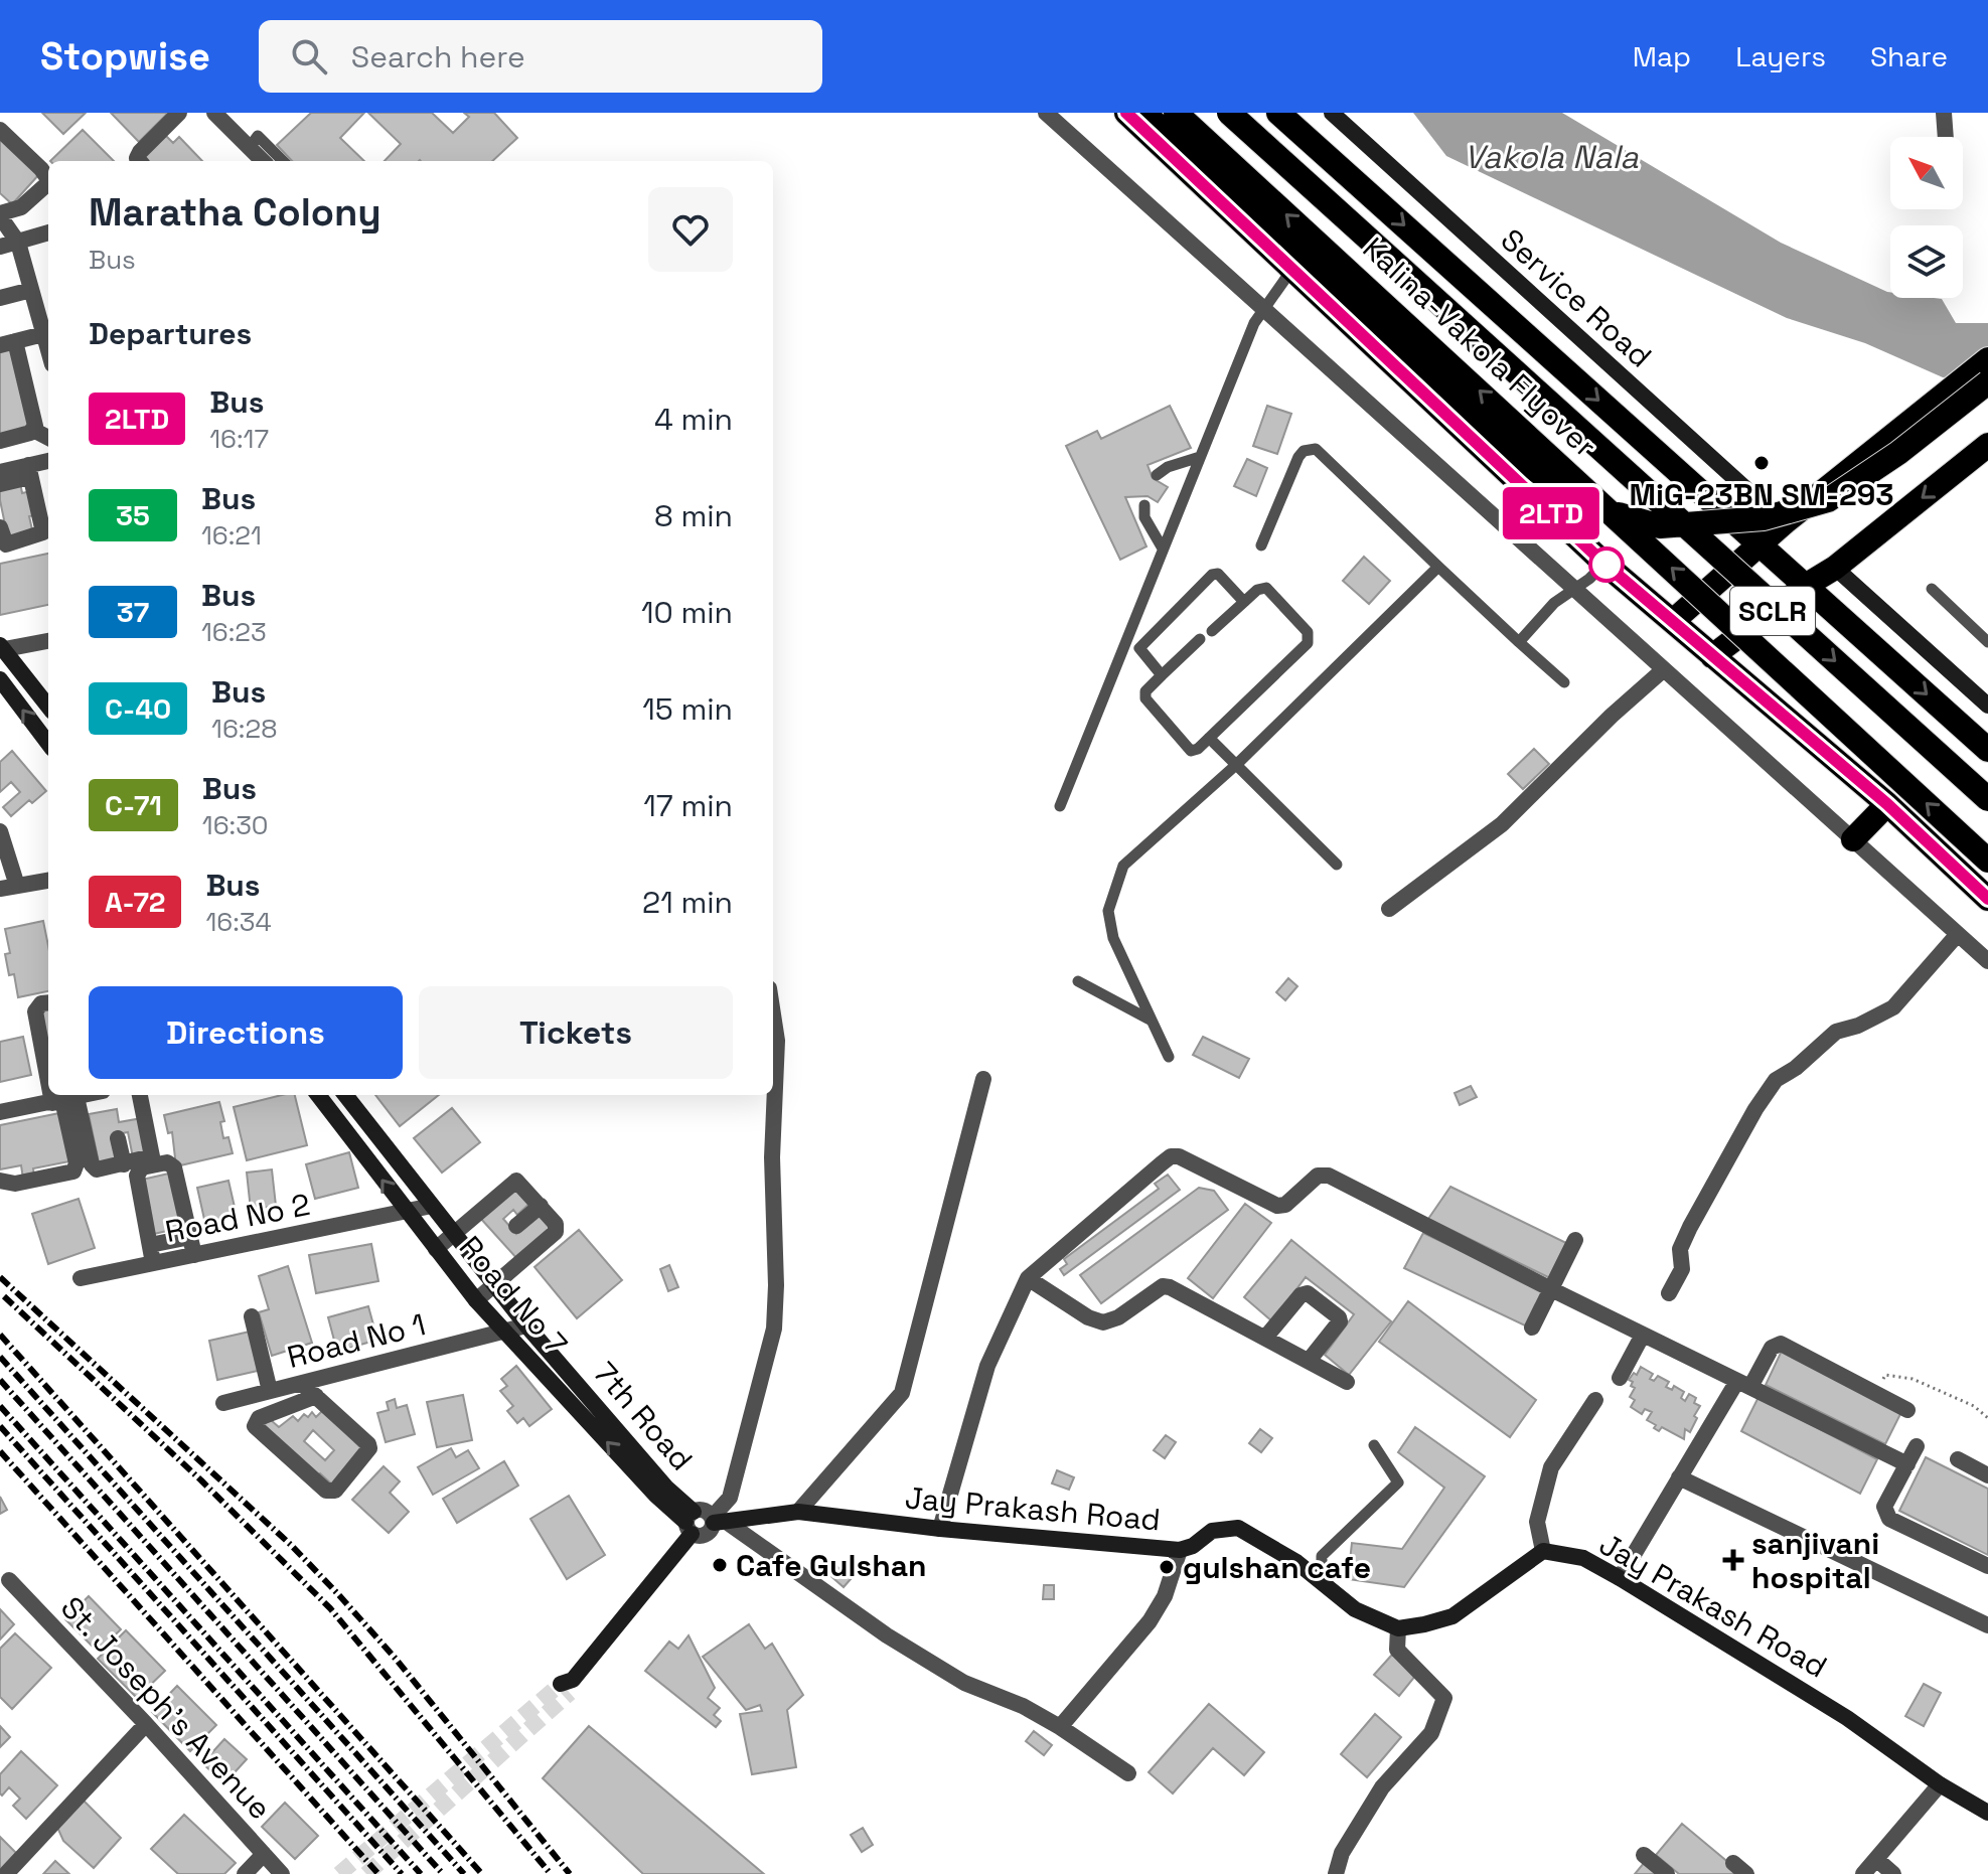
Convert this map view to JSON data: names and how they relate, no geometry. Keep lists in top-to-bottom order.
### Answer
{
  "streets": {
    "highway": ["Kalina-Vakola Flyover", "SCLR"],
    "street": [
      "Service Road",
      "Road No 2",
      "Road No 7",
      "Road No 1",
      "7th Road",
      "Jay Prakash Road",
      "St. Joseph's Avenue"
    ]
  },
  "crossings": [
    ["Service Road", "SCLR"],
    ["Road No 2", "Road No 7"],
    ["Road No 2", "7th Road"],
    ["Road No 7", "Road No 1"],
    ["Road No 7", "7th Road"],
    ["Road No 1", "7th Road"]
  ],
  "one_way": ["Road No 7"],
  "water": ["Vakola Nala"],
  "places": {
    "other": ["MiG-23BN SM-293", "Cafe Gulshan", "gulshan cafe"],
    "health": ["sanjivani hospital"]
  },
  "lines": ["bus line 2LTD"],
  "north": "top left",
  "page": {
    "header": "Stopwise",
    "search": "Search here",
    "nav": ["Map", "Layers", "Share"],
    "on_map": "2LTD",
    "heading": [
      ["Maratha Colony", "Bus"],
      "Departures"
    ],
    "list": [
      {
        "mark": "2LTD",
        "name": "Bus",
        "note": "16:17",
        "value": "4 min"
      },
      {
        "mark": "35",
        "name": "Bus",
        "note": "16:21",
        "value": "8 min"
      },
      {
        "mark": "37",
        "name": "Bus",
        "note": "16:23",
        "value": "10 min"
      },
      {
        "mark": "C-40",
        "name": "Bus",
        "note": "16:28",
        "value": "15 min"
      },
      {
        "mark": "C-71",
        "name": "Bus",
        "note": "16:30",
        "value": "17 min"
      },
      {
        "mark": "A-72",
        "name": "Bus",
        "note": "16:34",
        "value": "21 min"
      }
    ],
    "buttons": ["Directions", "Tickets"]
  }
}
